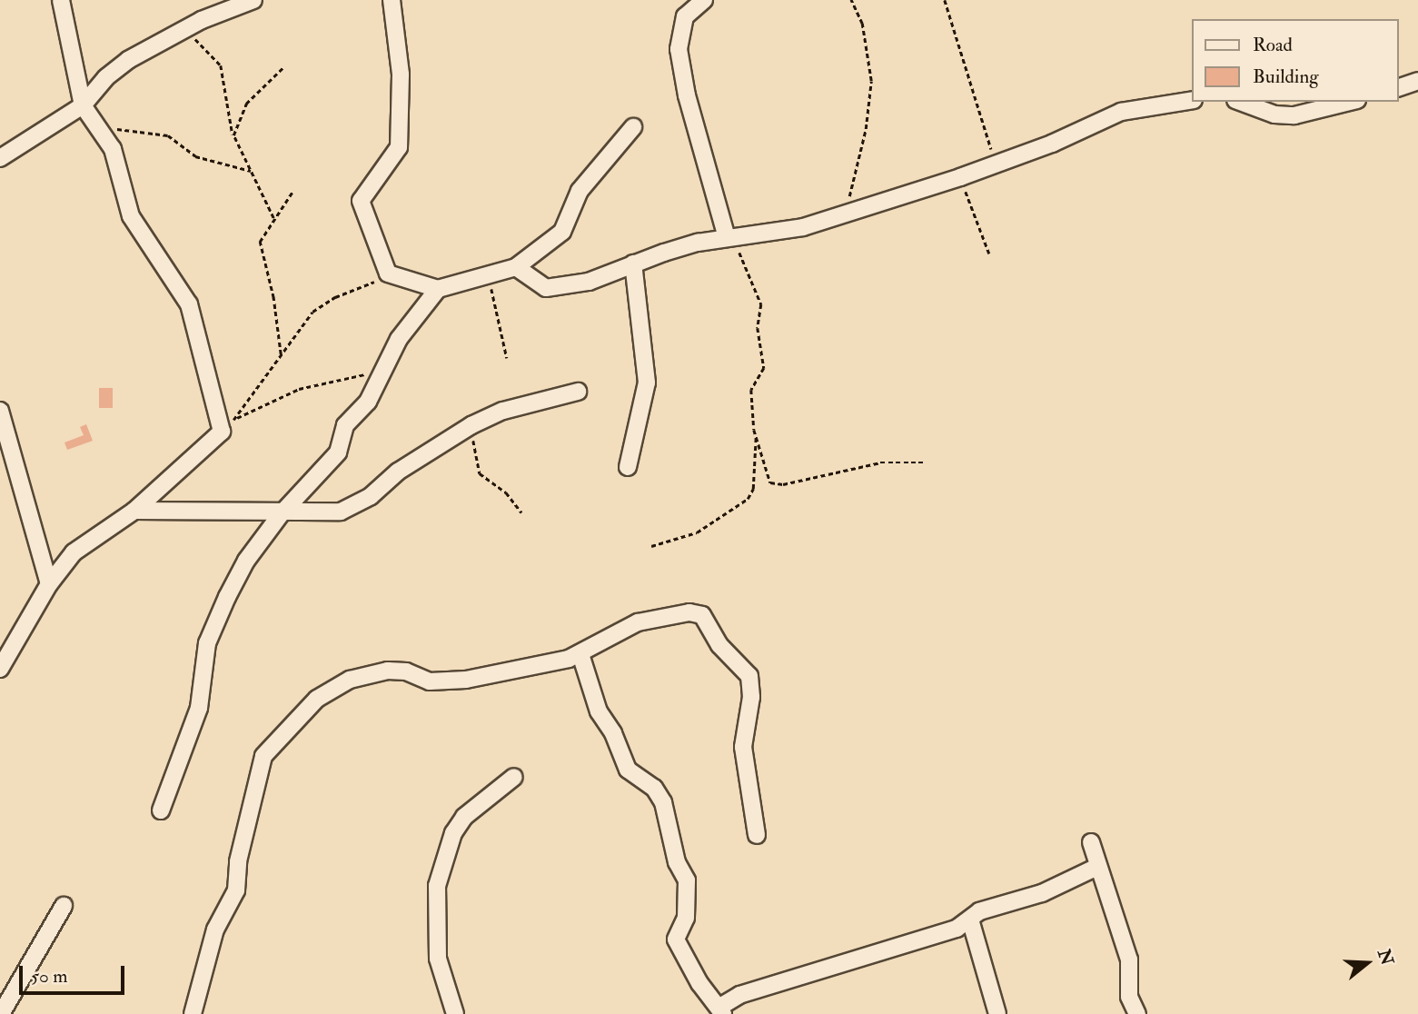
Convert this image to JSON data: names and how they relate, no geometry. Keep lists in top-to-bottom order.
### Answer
{
  "legend": ["Road", "Building"],
  "scale_bar": "50 m",
  "north": "right"
}
